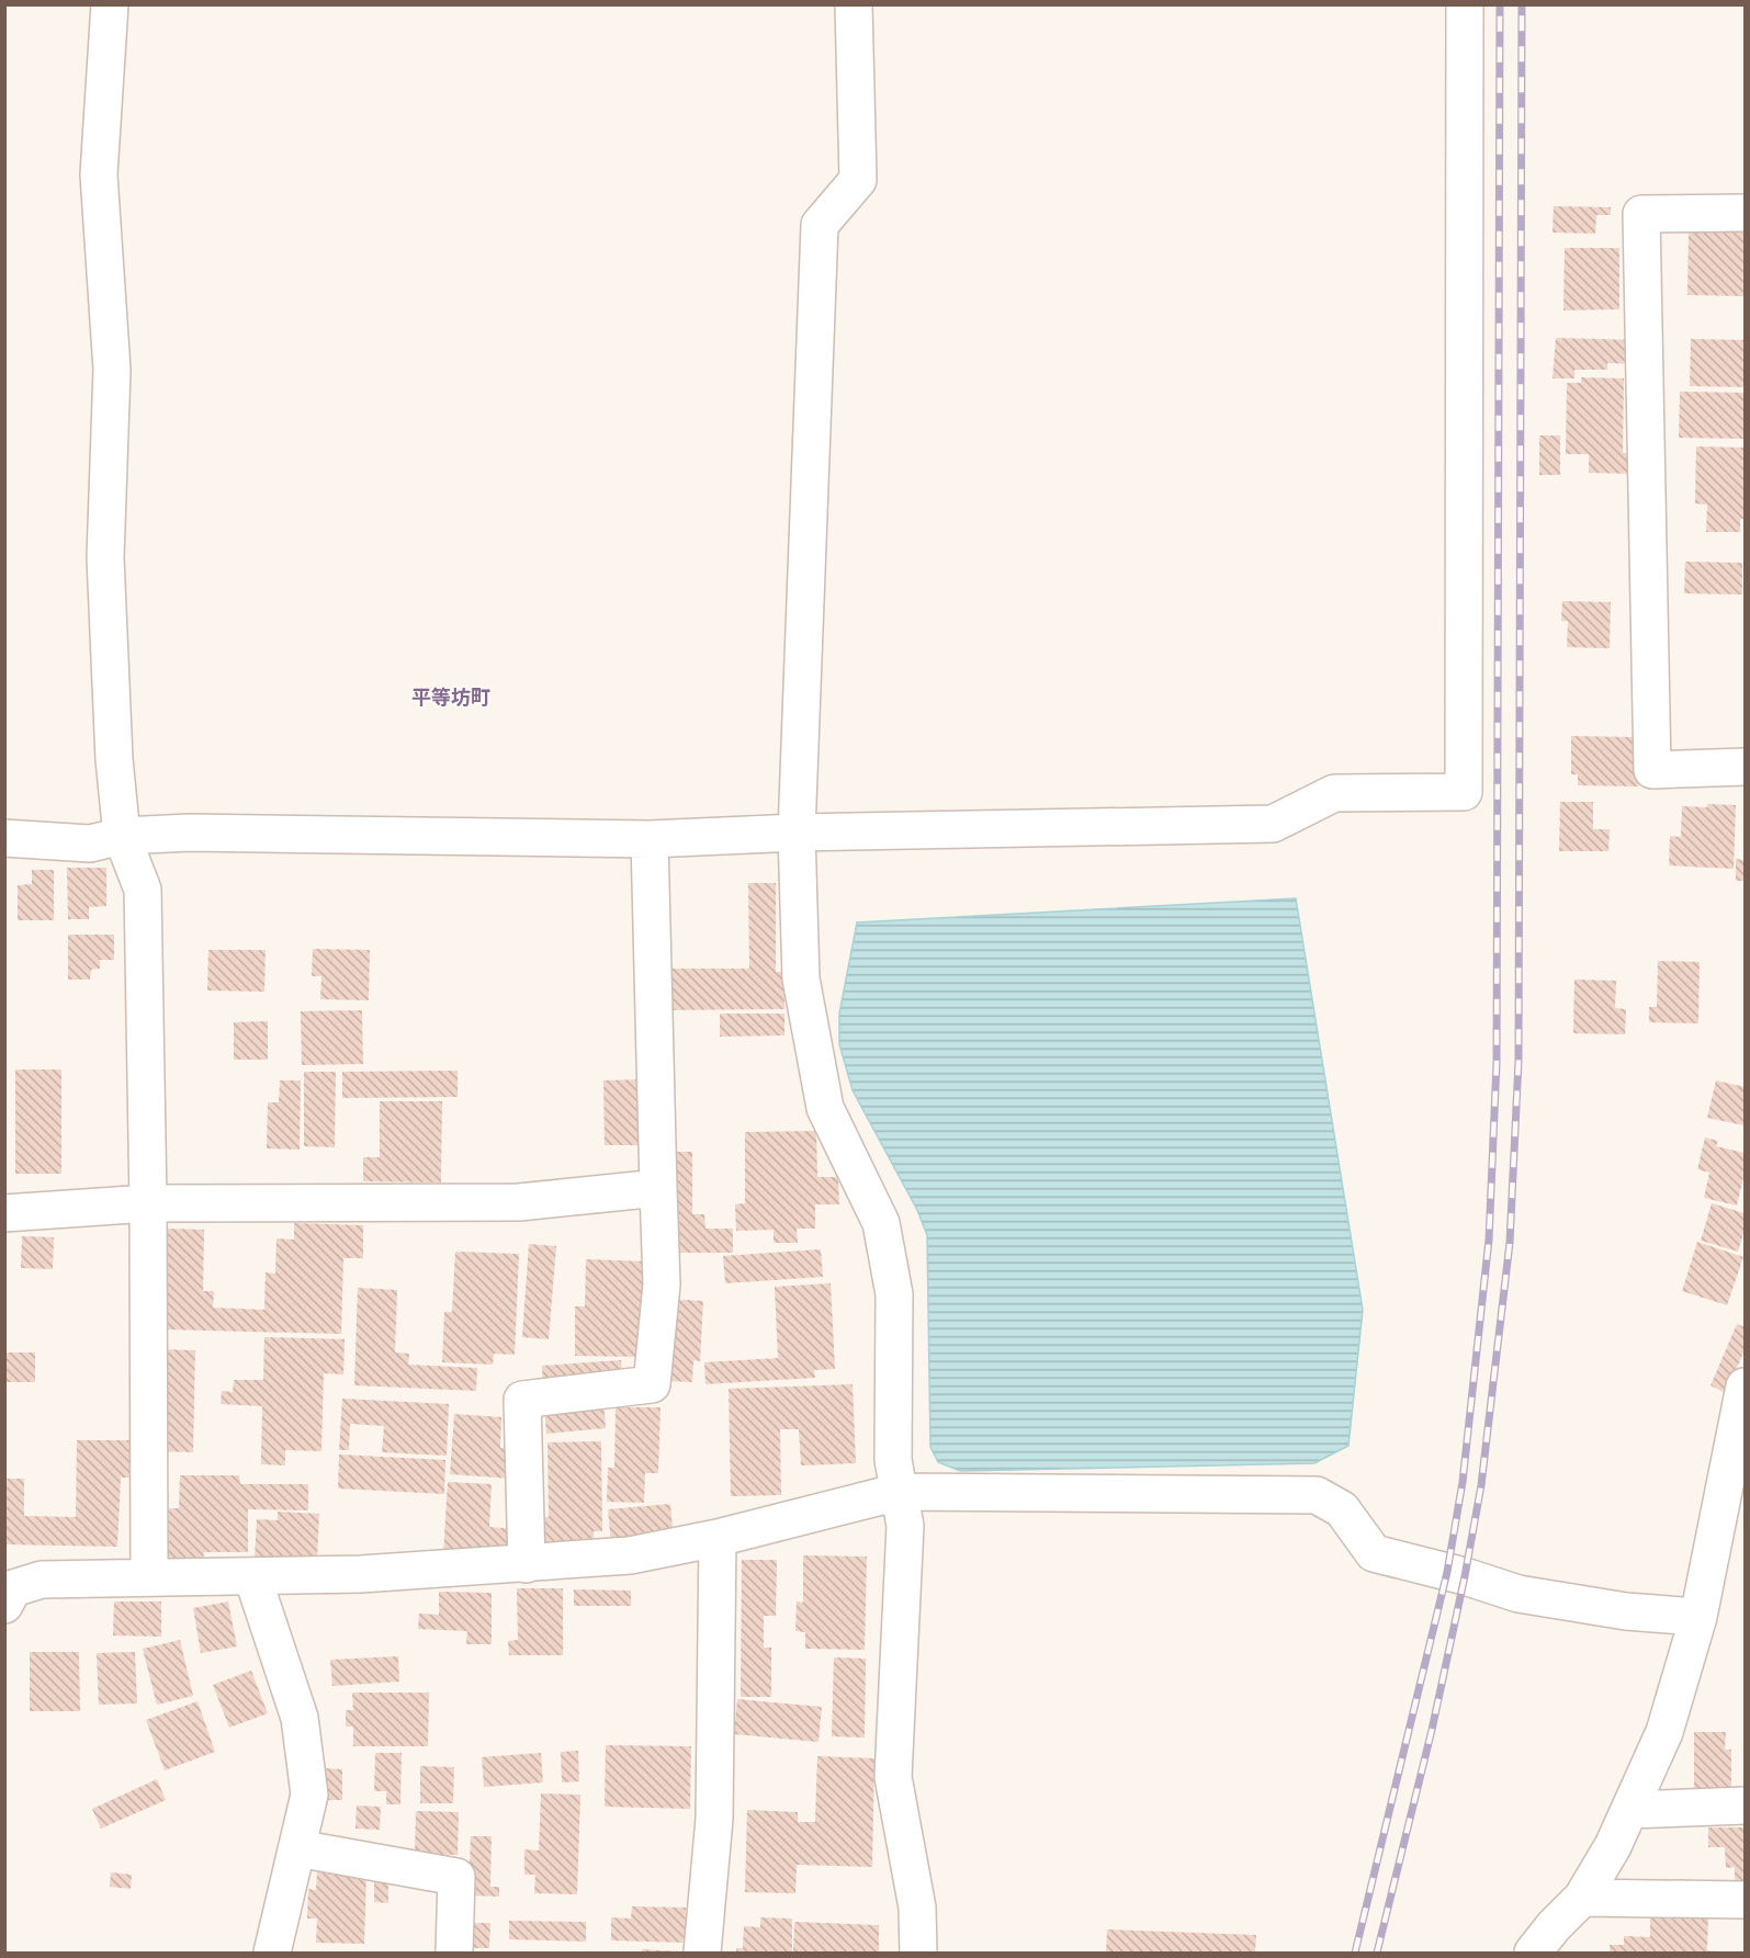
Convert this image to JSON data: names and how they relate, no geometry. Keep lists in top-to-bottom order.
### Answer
{
  "districts": ["平等坊町"]
}
